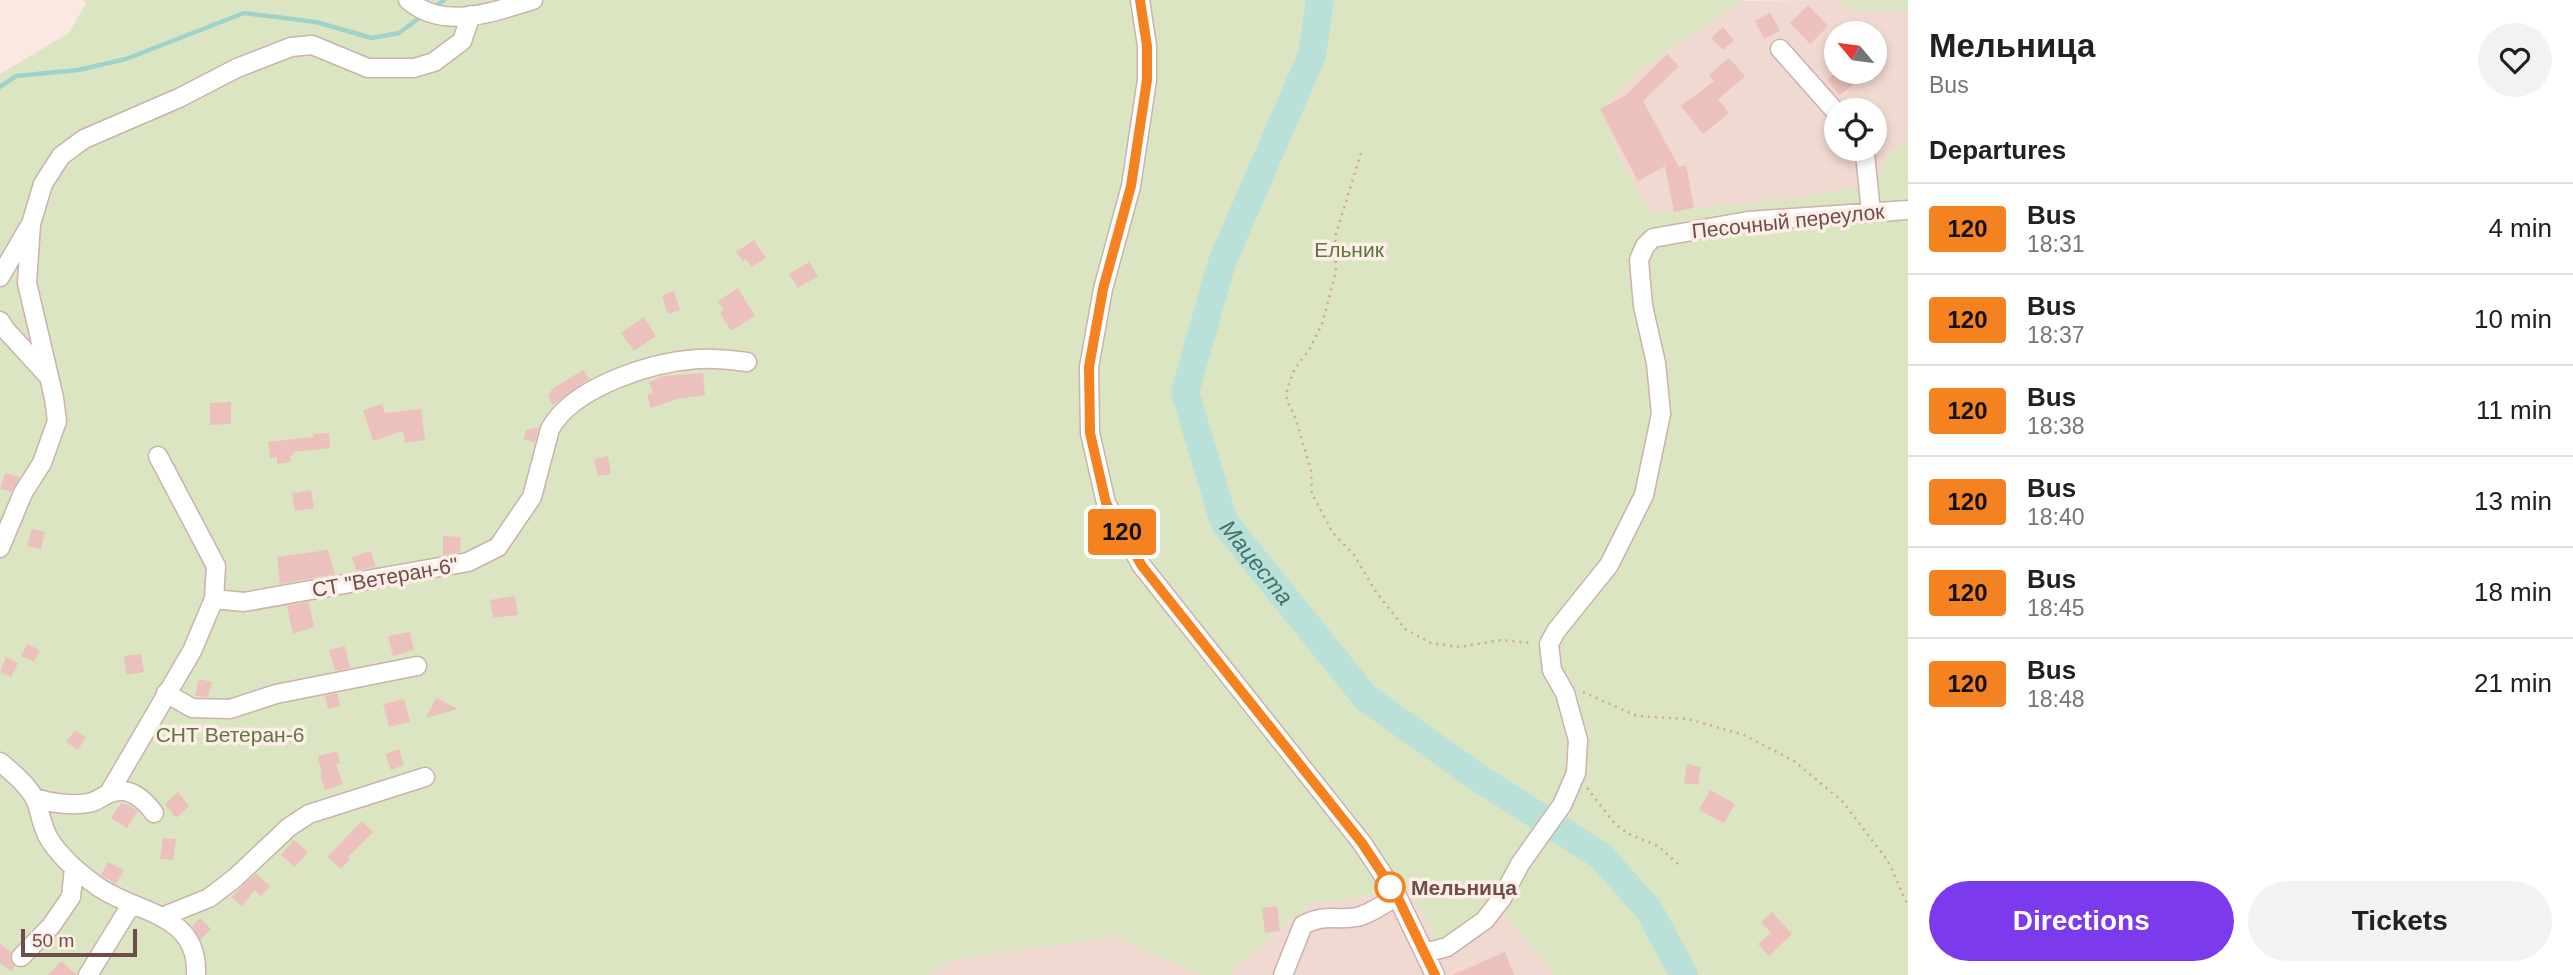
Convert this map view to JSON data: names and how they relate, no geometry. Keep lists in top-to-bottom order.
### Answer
{
  "streets": {
    "street": ["Песочный переулок", "СТ \"Ветеран-6\""]
  },
  "water": ["Мацеста"],
  "parks": ["Ельник", "СНТ Ветеран-6"],
  "places": ["Мельница"],
  "lines": ["bus line 120"],
  "scale_bar": "50 m",
  "north": "top left",
  "page": {
    "on_map": "120",
    "heading": [
      ["Мельница", "Bus"],
      "Departures"
    ],
    "list": [
      {
        "mark": "120",
        "name": "Bus",
        "note": "18:31",
        "value": "4 min"
      },
      {
        "mark": "120",
        "name": "Bus",
        "note": "18:37",
        "value": "10 min"
      },
      {
        "mark": "120",
        "name": "Bus",
        "note": "18:38",
        "value": "11 min"
      },
      {
        "mark": "120",
        "name": "Bus",
        "note": "18:40",
        "value": "13 min"
      },
      {
        "mark": "120",
        "name": "Bus",
        "note": "18:45",
        "value": "18 min"
      },
      {
        "mark": "120",
        "name": "Bus",
        "note": "18:48",
        "value": "21 min"
      }
    ],
    "buttons": ["Directions", "Tickets"],
    "scale": "50 m"
  }
}
